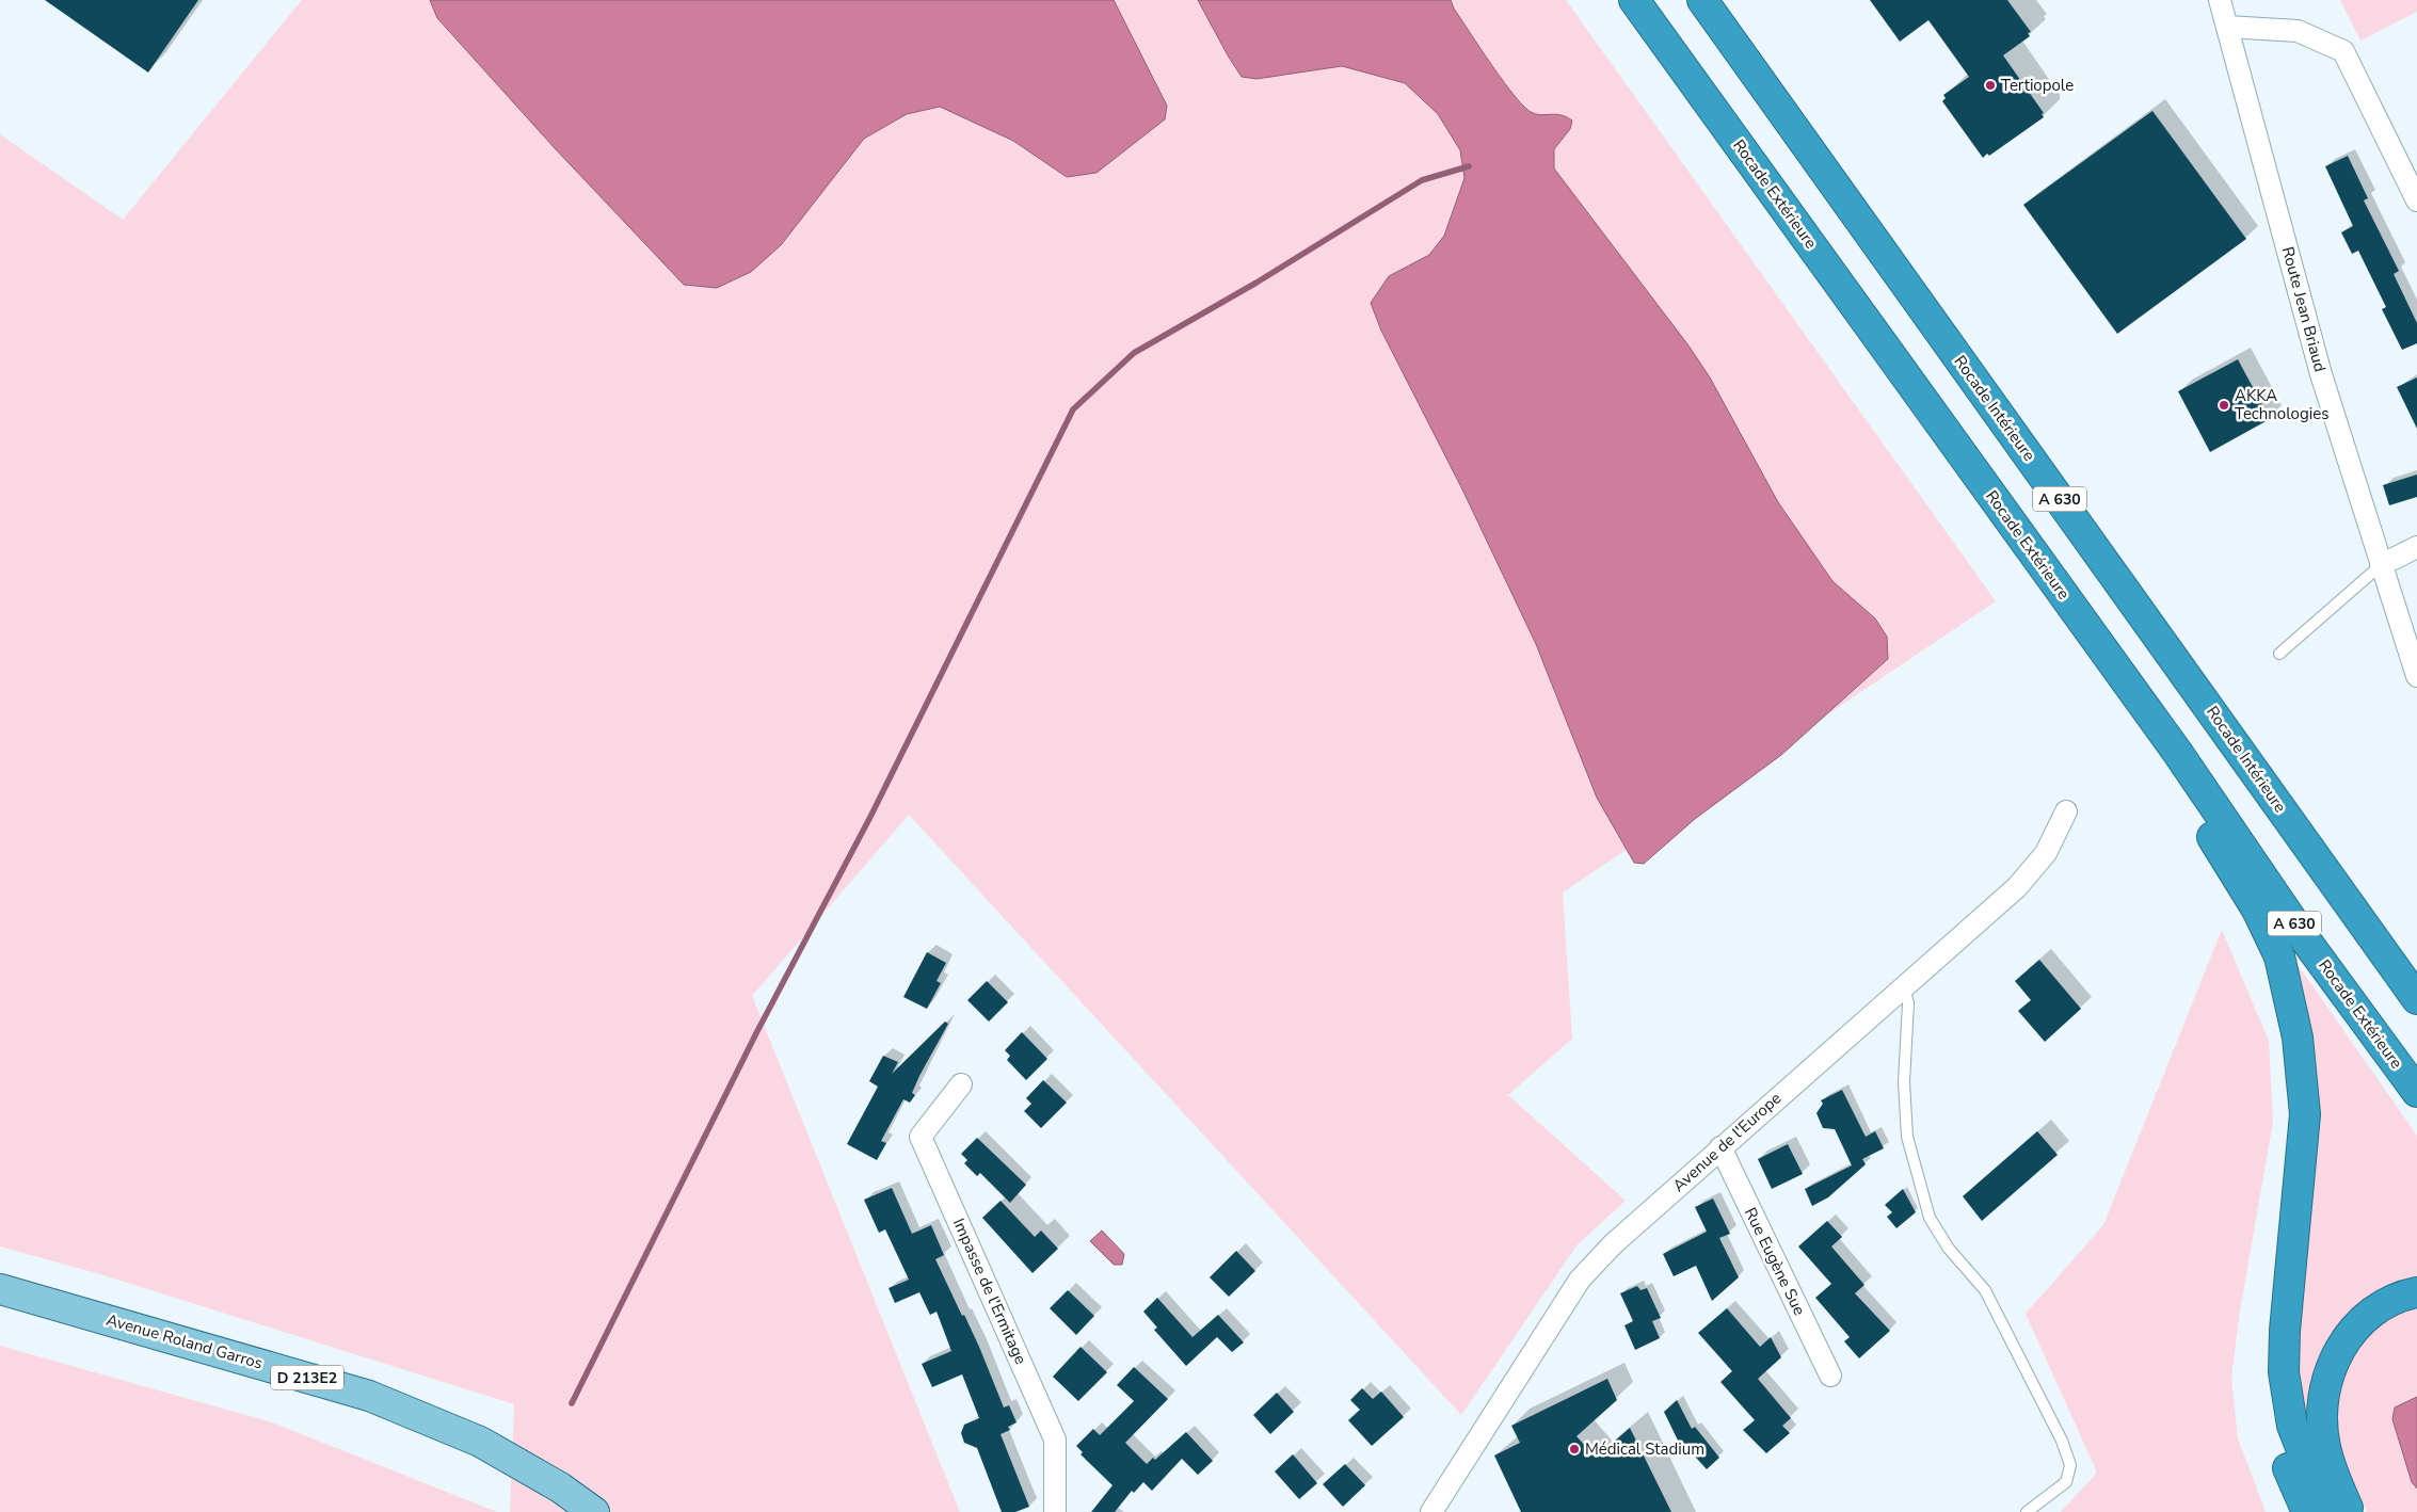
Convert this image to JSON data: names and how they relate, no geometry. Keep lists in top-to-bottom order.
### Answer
{
  "streets": {
    "highway": ["Rocade Extérieure", "Rocade Intérieure", "A 630"],
    "main road": ["Avenue Roland Garros", "D 213E2"],
    "street": [
      "Route Jean Briaud",
      "Avenue de l'Europe",
      "Rue Eugène Sue",
      "Impasse de l'Ermitage"
    ]
  },
  "crossings": [
    ["Avenue de l'Europe", "Rue Eugène Sue"]
  ],
  "places": ["Tertiopole", "AKKA Technologies", "Médical Stadium"]
}
